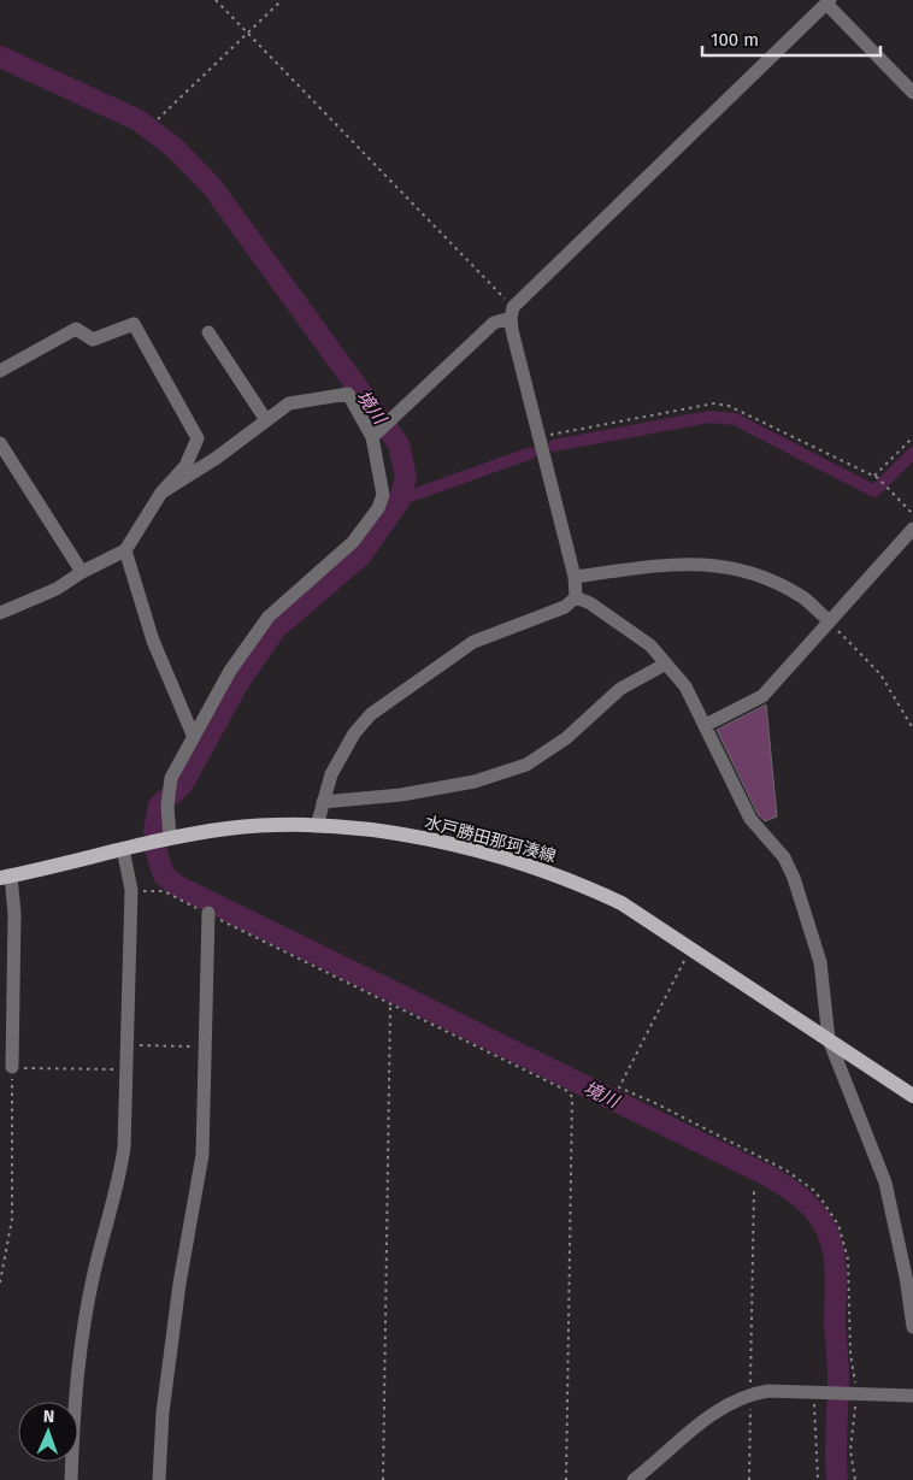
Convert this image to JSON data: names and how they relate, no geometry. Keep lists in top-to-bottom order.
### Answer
{
  "streets": {
    "main road": ["水戸勝田那珂湊線"]
  },
  "water": ["境川"],
  "scale_bar": "100 m",
  "north": "top"
}
